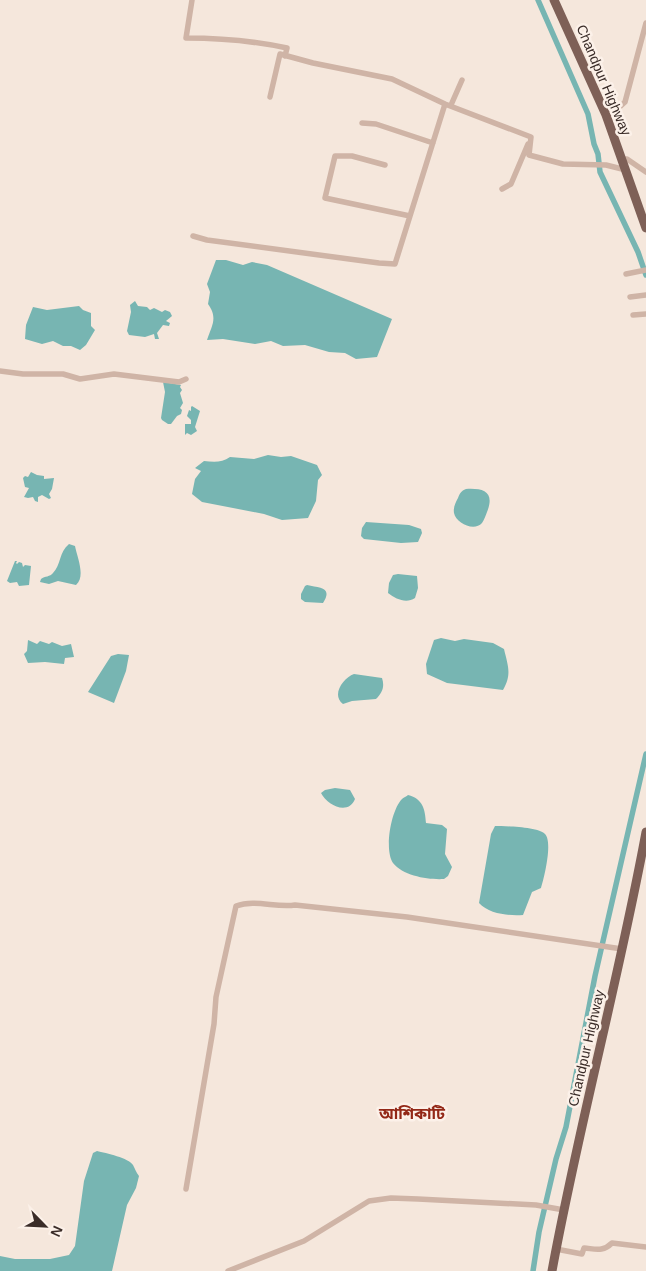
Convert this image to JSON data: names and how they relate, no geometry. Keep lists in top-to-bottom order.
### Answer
{
  "streets": {
    "main road": ["Chandpur Highway"]
  },
  "districts": ["আশিকাটি"],
  "north": "bottom right"
}
